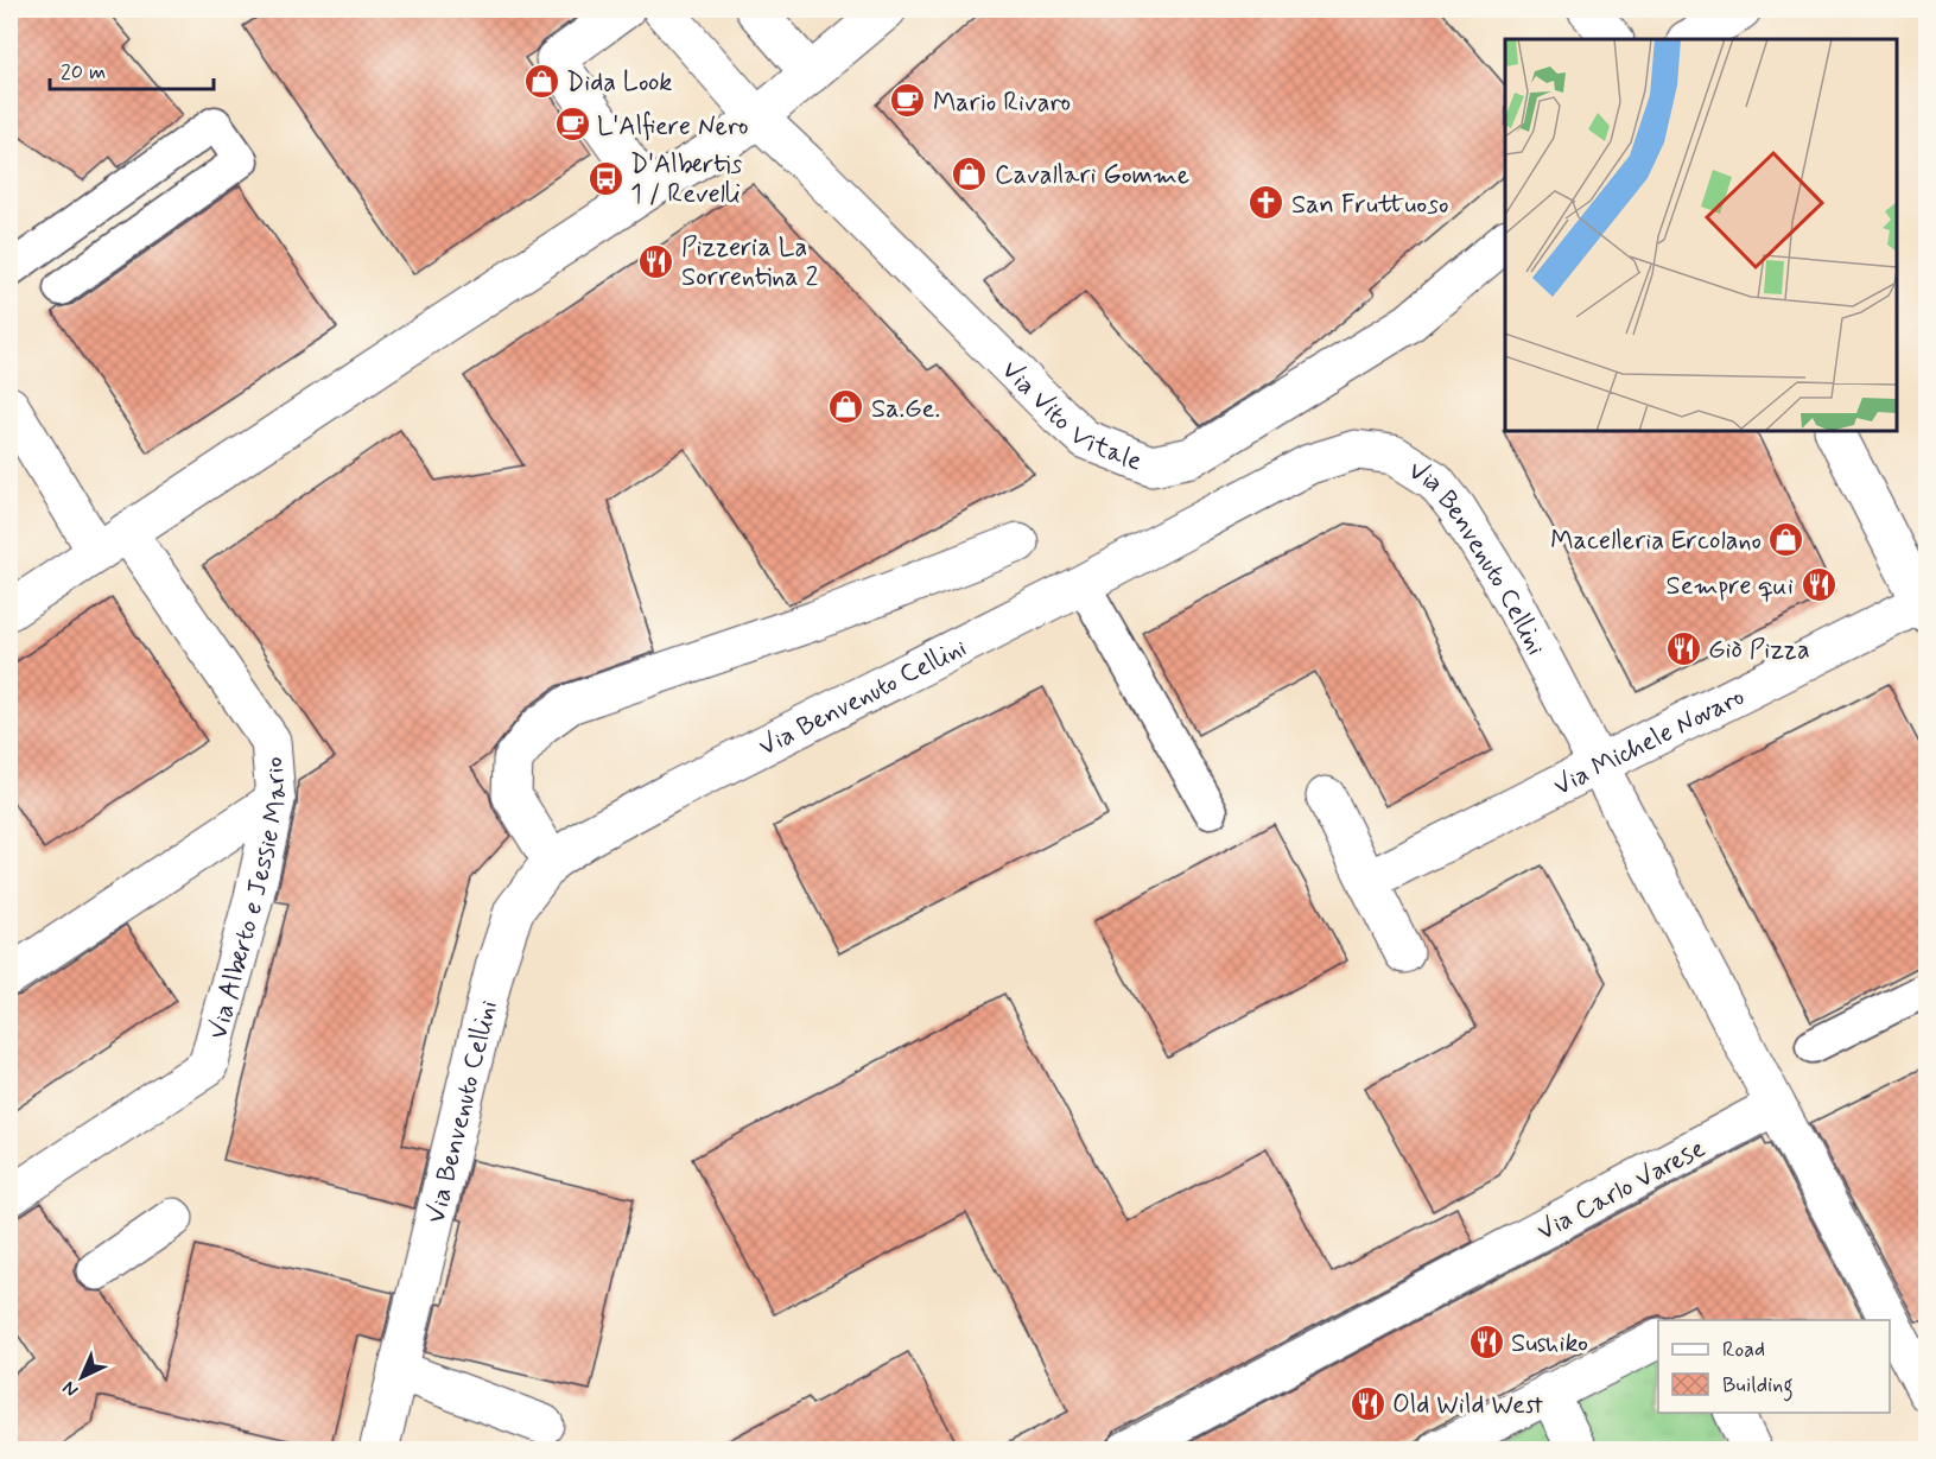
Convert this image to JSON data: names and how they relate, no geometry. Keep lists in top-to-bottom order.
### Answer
{
  "streets": {
    "street": [
      "Via Vito Vitale",
      "Via Benvenuto Cellini",
      "Via Michele Novaro",
      "Via Alberto e Jessie Mario",
      "Via Carlo Varese"
    ]
  },
  "crossings": [
    ["Via Benvenuto Cellini", "Via Michele Novaro"]
  ],
  "places": {
    "shop": [
      "Dida Look",
      "Cavallari Gomme",
      "Sa.Ge.",
      "Macelleria Ercolano"
    ],
    "cafe": ["Mario Rivaro", "L'Alfiere Nero"],
    "bus stop": ["D'Albertis 1 / Revelli"],
    "church": ["San Fruttuoso"],
    "restaurant": [
      "Pizzeria La Sorrentina 2",
      "Sempre qui",
      "Giò Pizza",
      "Sushiko",
      "Old Wild West"
    ]
  },
  "legend": ["Road", "Building"],
  "scale_bar": "20 m",
  "north": "bottom left"
}
